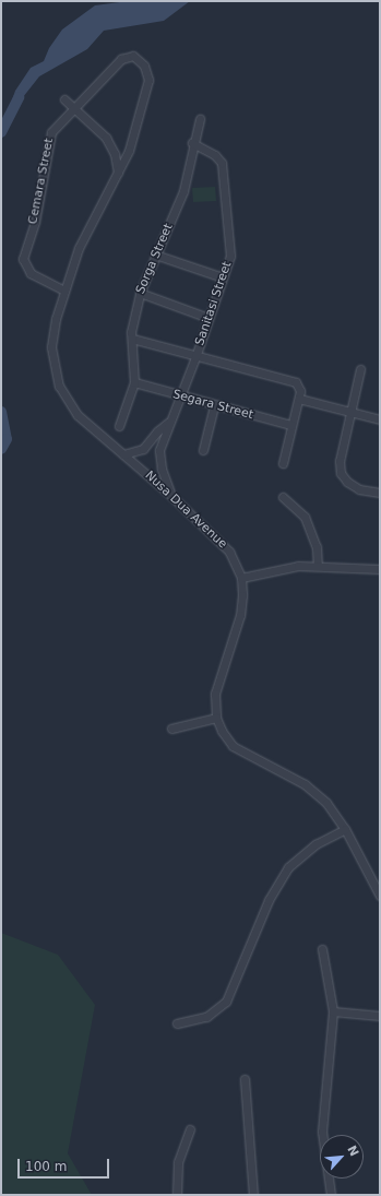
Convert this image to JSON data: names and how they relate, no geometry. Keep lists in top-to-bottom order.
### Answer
{
  "streets": {
    "street": [
      "Cemara Street",
      "Sorga Street",
      "Sanitasi Street",
      "Segara Street",
      "Nusa Dua Avenue"
    ]
  },
  "crossings": [
    ["Cemara Street", "Nusa Dua Avenue"],
    ["Sorga Street", "Sanitasi Street"],
    ["Sorga Street", "Segara Street"],
    ["Sanitasi Street", "Segara Street"],
    ["Sanitasi Street", "Nusa Dua Avenue"]
  ],
  "scale_bar": "100 m",
  "north": "top right"
}
